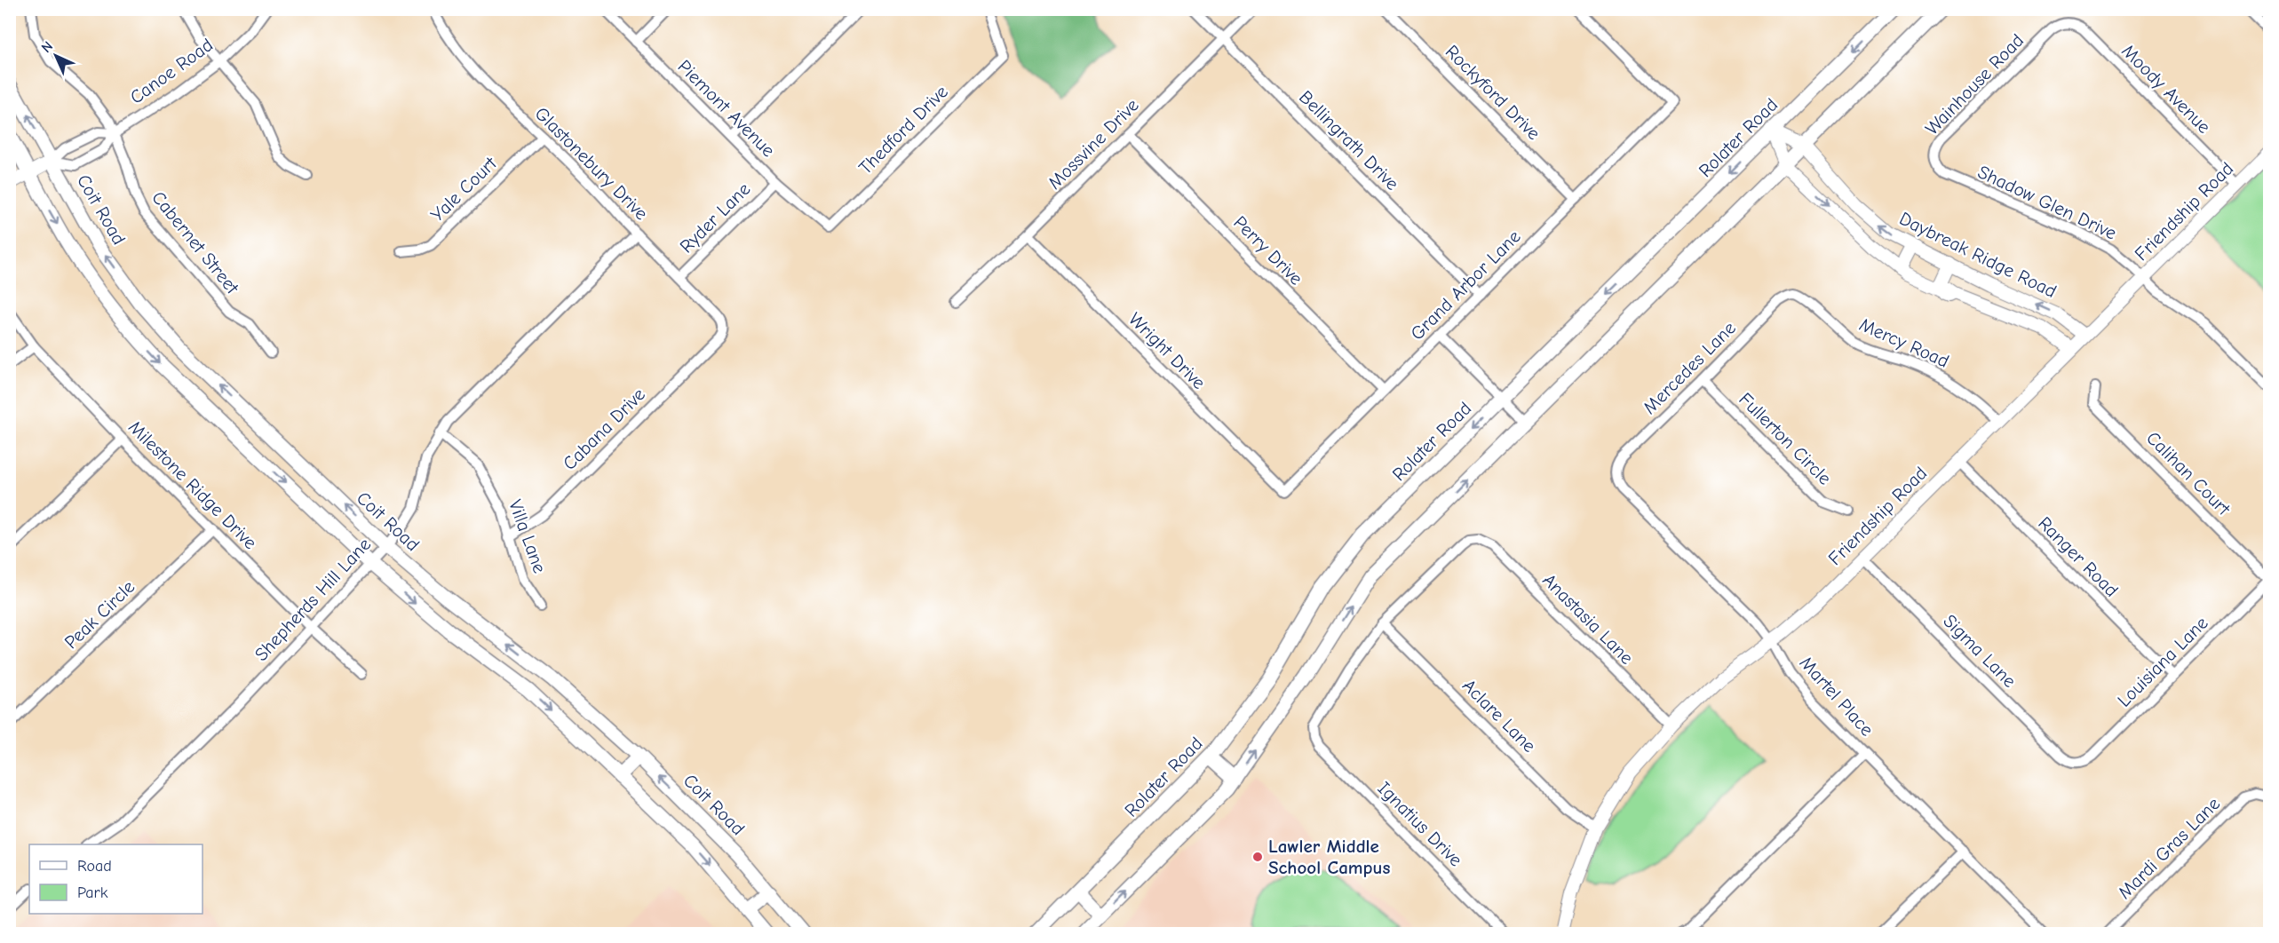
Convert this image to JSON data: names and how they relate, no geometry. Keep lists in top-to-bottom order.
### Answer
{
  "streets": {
    "main road": ["Rolater Road", "Coit Road"],
    "street": [
      "Canoe Road",
      "Wainhouse Road",
      "Moody Avenue",
      "Rockyford Drive",
      "Piemont Avenue",
      "Thedford Drive",
      "Bellingrath Drive",
      "Mossvine Drive",
      "Glastonebury Drive",
      "Yale Court",
      "Shadow Glen Drive",
      "Friendship Road",
      "Ryder Lane",
      "Cabernet Street",
      "Perry Drive",
      "Daybreak Ridge Road",
      "Grand Arbor Lane",
      "Mercy Road",
      "Wright Drive",
      "Mercedes Lane",
      "Cabana Drive",
      "Fullerton Circle",
      "Calihan Court",
      "Milestone Ridge Drive",
      "Villa Lane",
      "Ranger Road",
      "Shepherds Hill Lane",
      "Peak Circle",
      "Anastasia Lane",
      "Sigma Lane",
      "Louisiana Lane",
      "Martel Place",
      "Aclare Lane",
      "Ignatius Drive",
      "Mardi Gras Lane"
    ]
  },
  "crossings": [
    ["Canoe Road", "Coit Road"],
    ["Canoe Road", "Cabernet Street"],
    ["Wainhouse Road", "Moody Avenue"],
    ["Wainhouse Road", "Shadow Glen Drive"],
    ["Moody Avenue", "Friendship Road"],
    ["Rockyford Drive", "Grand Arbor Lane"],
    ["Piemont Avenue", "Thedford Drive"],
    ["Piemont Avenue", "Ryder Lane"],
    ["Rolater Road", "Daybreak Ridge Road"],
    ["Bellingrath Drive", "Mossvine Drive"],
    ["Bellingrath Drive", "Grand Arbor Lane"],
    ["Mossvine Drive", "Perry Drive"],
    ["Mossvine Drive", "Wright Drive"],
    ["Glastonebury Drive", "Yale Court"],
    ["Glastonebury Drive", "Ryder Lane"],
    ["Glastonebury Drive", "Cabana Drive"],
    ["Glastonebury Drive", "Shepherds Hill Lane"],
    ["Shadow Glen Drive", "Friendship Road"],
    ["Coit Road", "Shepherds Hill Lane"],
    ["Friendship Road", "Daybreak Ridge Road"],
    ["Friendship Road", "Mercy Road"],
    ["Friendship Road", "Ranger Road"],
    ["Friendship Road", "Anastasia Lane"],
    ["Friendship Road", "Sigma Lane"],
    ["Friendship Road", "Martel Place"],
    ["Friendship Road", "Aclare Lane"],
    ["Perry Drive", "Grand Arbor Lane"],
    ["Grand Arbor Lane", "Wright Drive"],
    ["Mercy Road", "Mercedes Lane"],
    ["Mercedes Lane", "Fullerton Circle"],
    ["Mercedes Lane", "Martel Place"],
    ["Cabana Drive", "Villa Lane"],
    ["Calihan Court", "Louisiana Lane"],
    ["Milestone Ridge Drive", "Shepherds Hill Lane"],
    ["Milestone Ridge Drive", "Peak Circle"],
    ["Villa Lane", "Shepherds Hill Lane"],
    ["Ranger Road", "Louisiana Lane"],
    ["Anastasia Lane", "Aclare Lane"],
    ["Anastasia Lane", "Ignatius Drive"],
    ["Sigma Lane", "Louisiana Lane"],
    ["Aclare Lane", "Ignatius Drive"]
  ],
  "places": ["Lawler Middle School Campus"],
  "legend": ["Road", "Park"],
  "north": "top left"
}
